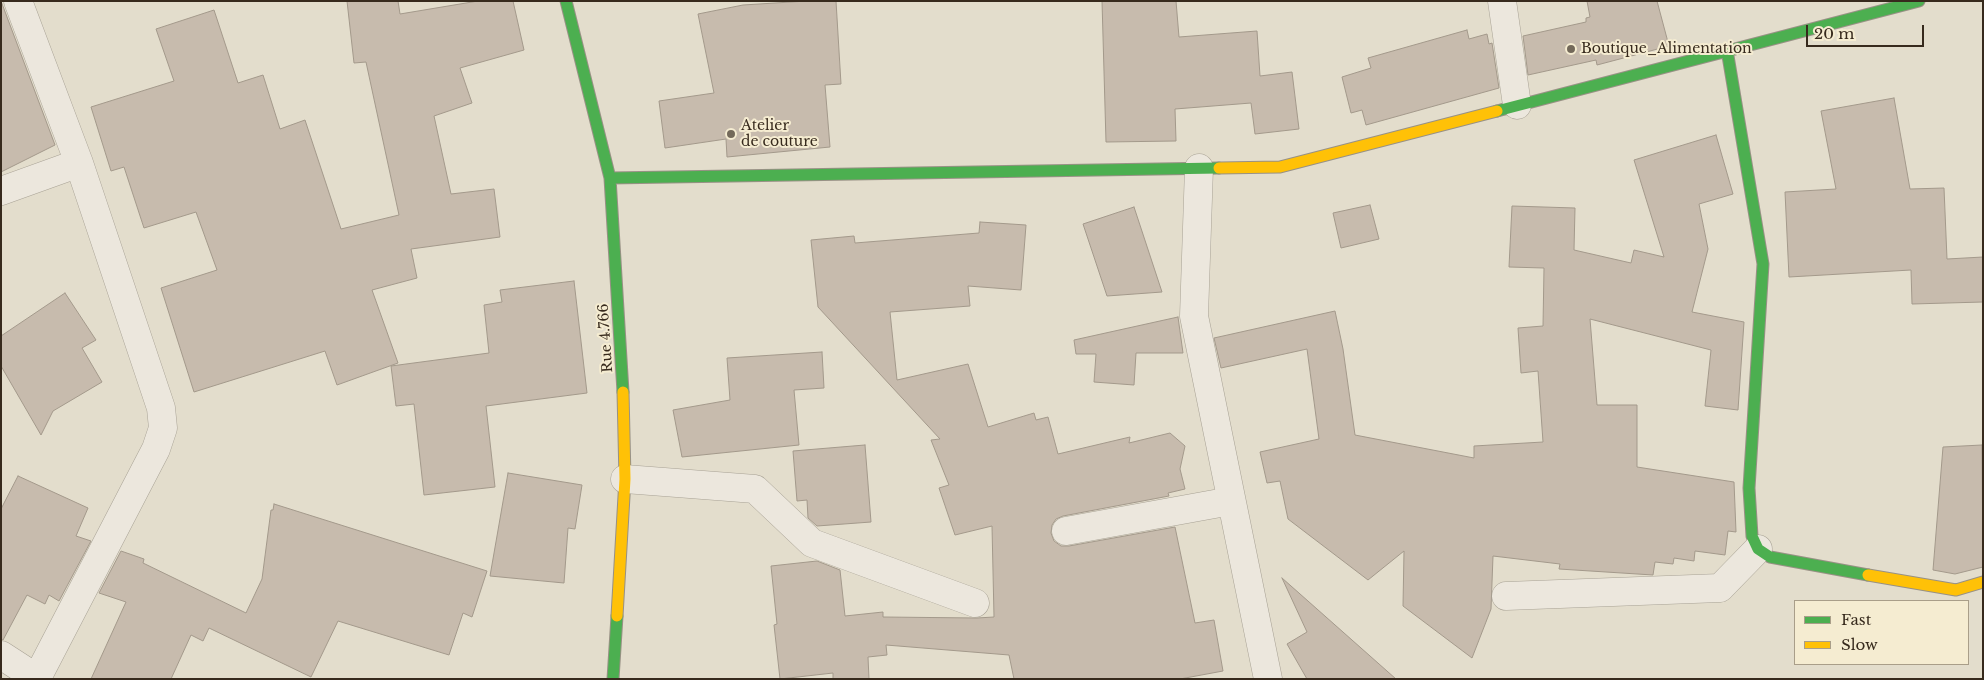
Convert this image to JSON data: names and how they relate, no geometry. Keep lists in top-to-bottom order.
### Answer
{
  "streets": {
    "street": ["Rue 4.766"]
  },
  "places": ["Boutique_Alimentation", "Atelier de couture"],
  "legend": ["Fast", "Slow"],
  "scale_bar": "20 m"
}
